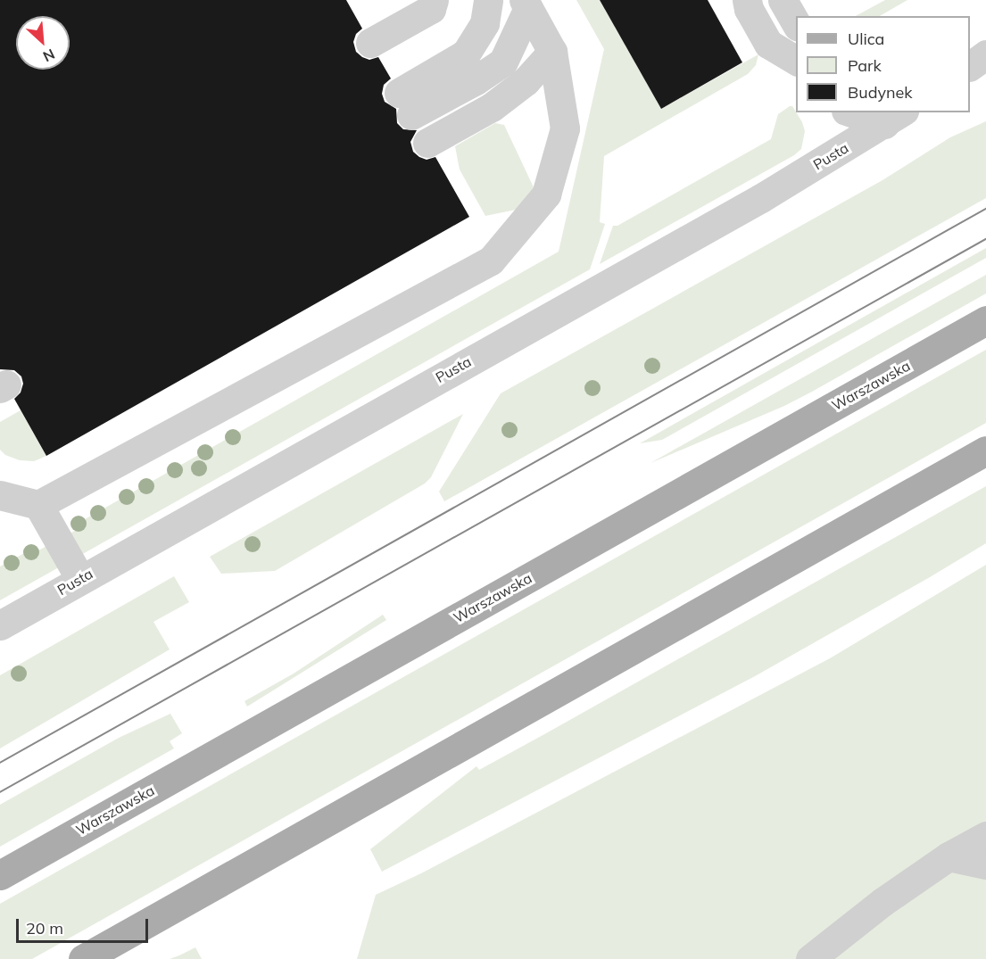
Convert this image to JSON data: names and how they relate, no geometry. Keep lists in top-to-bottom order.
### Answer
{
  "streets": {
    "main road": ["Warszawska"],
    "street": ["Pusta"]
  },
  "legend": ["Ulica", "Park", "Budynek"],
  "scale_bar": "20 m",
  "north": "bottom right"
}
